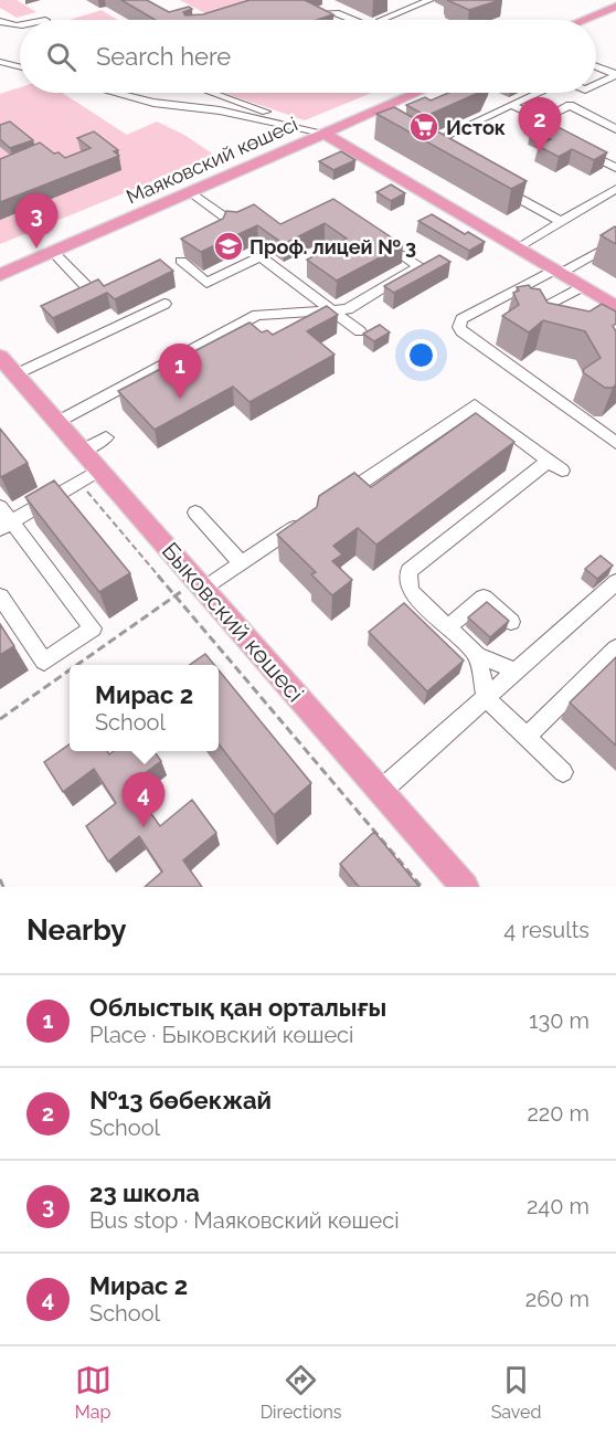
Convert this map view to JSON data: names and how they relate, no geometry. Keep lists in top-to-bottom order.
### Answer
{
  "streets": {
    "main road": ["Маяковский көшесі", "Быковский көшесі"]
  },
  "places": {
    "supermarket": ["Исток"],
    "school or university": ["Проф. лицей № 3"]
  },
  "page": {
    "search": "Search here",
    "pins": [
      "2",
      "3",
      "1",
      "4"
    ],
    "popup": ["Мирас 2", "School"],
    "heading": ["Nearby", "4 results"],
    "list": [
      {
        "mark": "1",
        "name": "Облыстық қан орталығы",
        "note": "Place · Быковский көшесі",
        "value": "130 m"
      },
      {
        "mark": "2",
        "name": "№13 бөбекжай",
        "note": "School",
        "value": "220 m"
      },
      {
        "mark": "3",
        "name": "23 школа",
        "note": "Bus stop · Маяковский көшесі",
        "value": "240 m"
      },
      {
        "mark": "4",
        "name": "Мирас 2",
        "note": "School",
        "value": "260 m"
      }
    ],
    "nav": ["Map", "Directions", "Saved"]
  }
}
